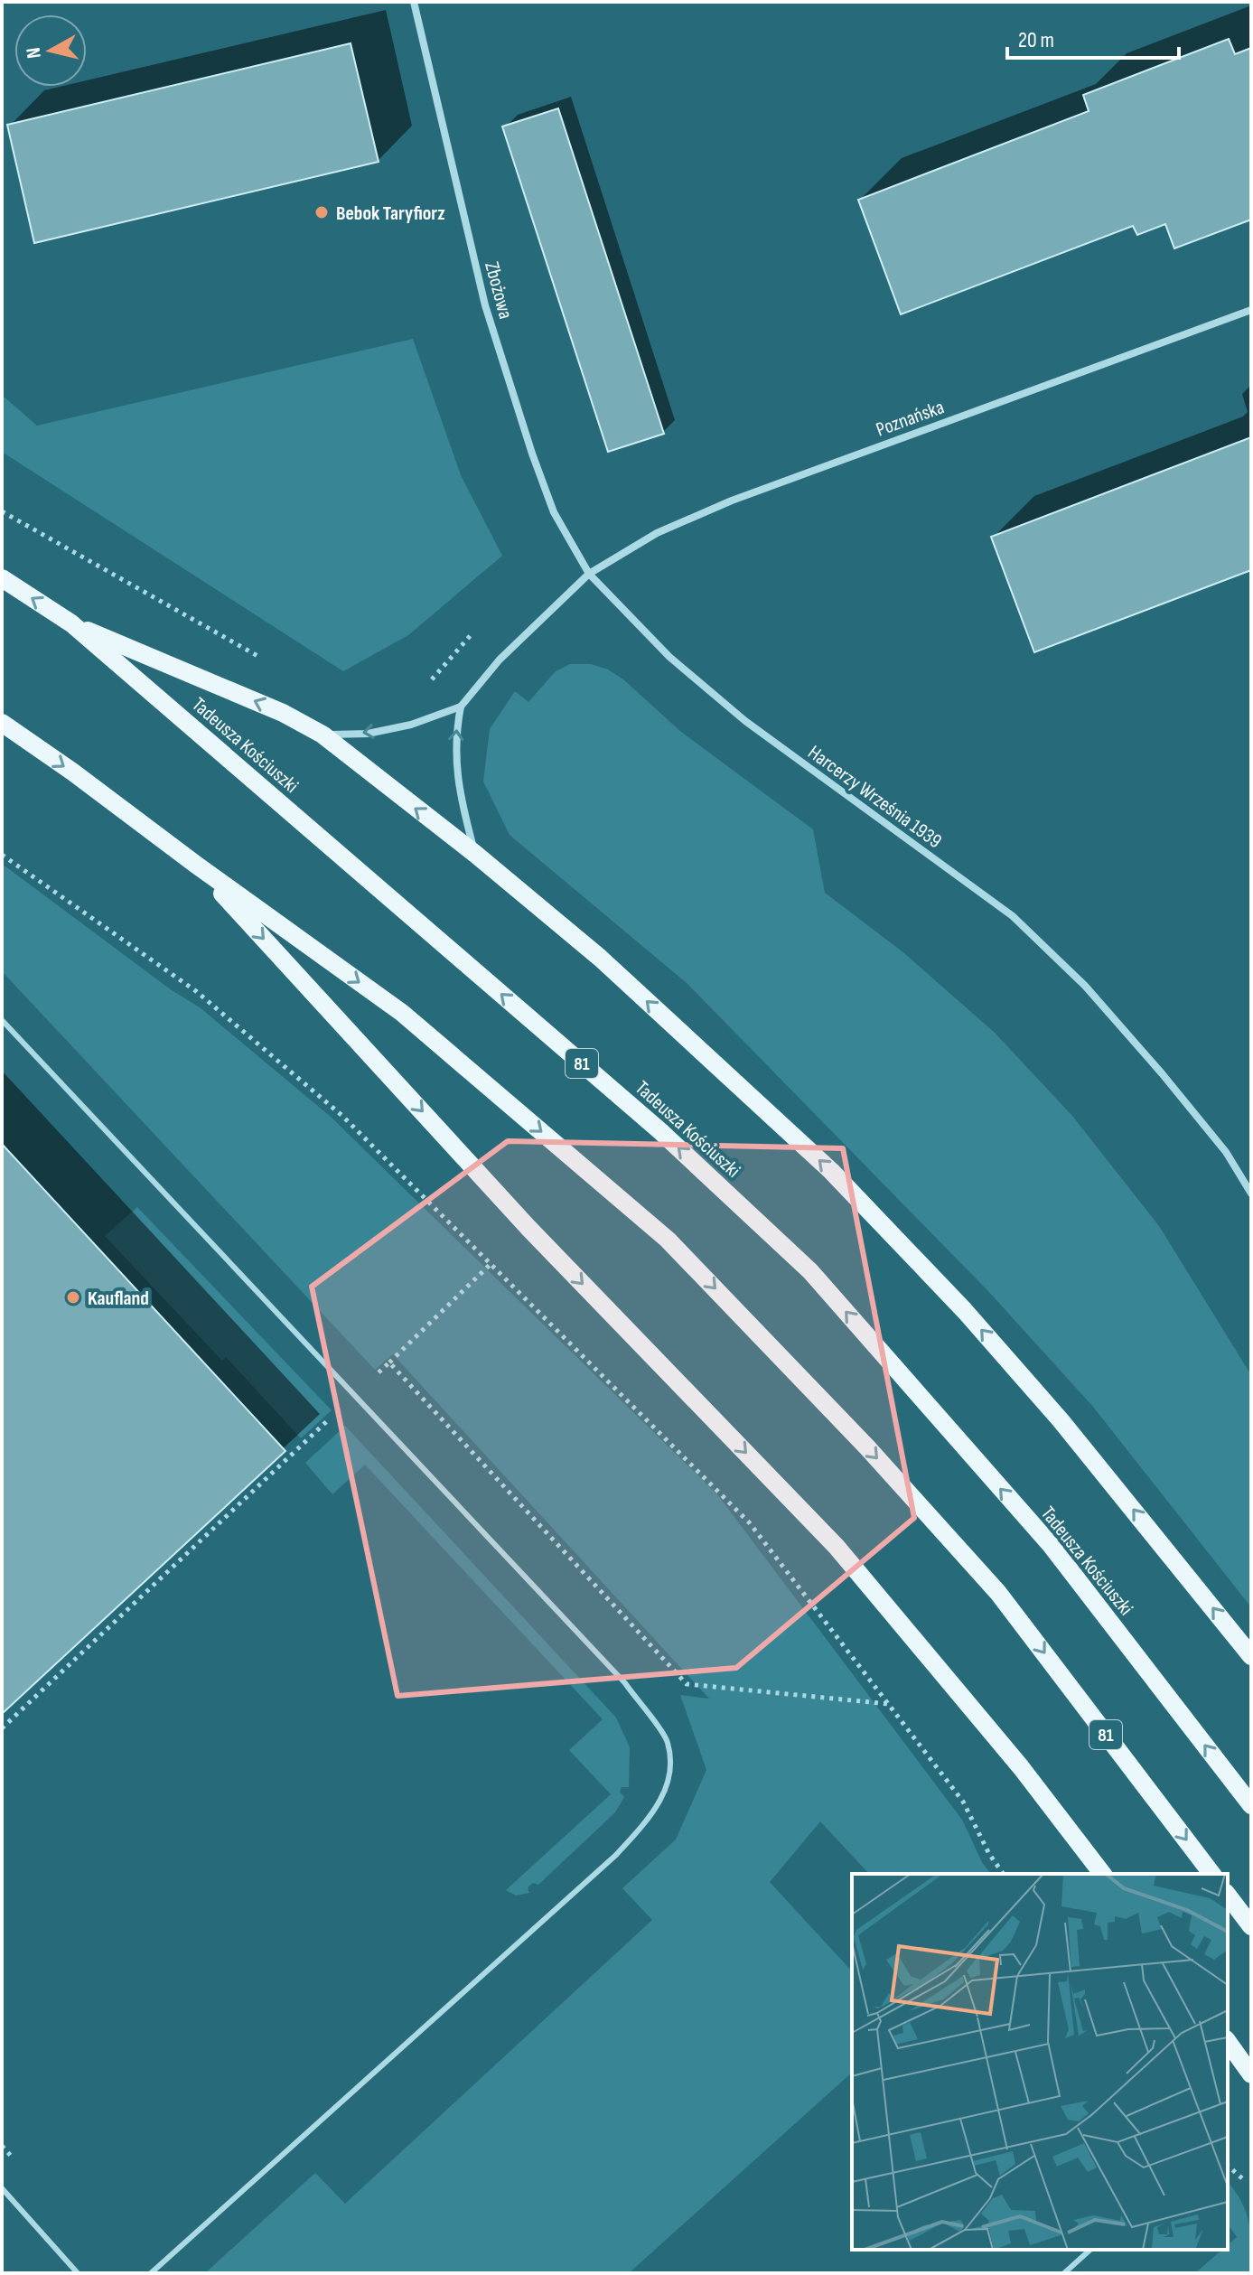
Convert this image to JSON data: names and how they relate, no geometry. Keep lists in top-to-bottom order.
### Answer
{
  "streets": {
    "main road": ["Tadeusza Kościuszki", "81"],
    "street": ["Zbożowa", "Poznańska", "Harcerzy Września 1939"]
  },
  "crossings": [
    ["Zbożowa", "Poznańska"],
    ["Zbożowa", "Harcerzy Września 1939"],
    ["Poznańska", "Harcerzy Września 1939"]
  ],
  "places": ["Bebok Taryfiorz", "Kaufland"],
  "scale_bar": "20 m",
  "north": "left"
}
